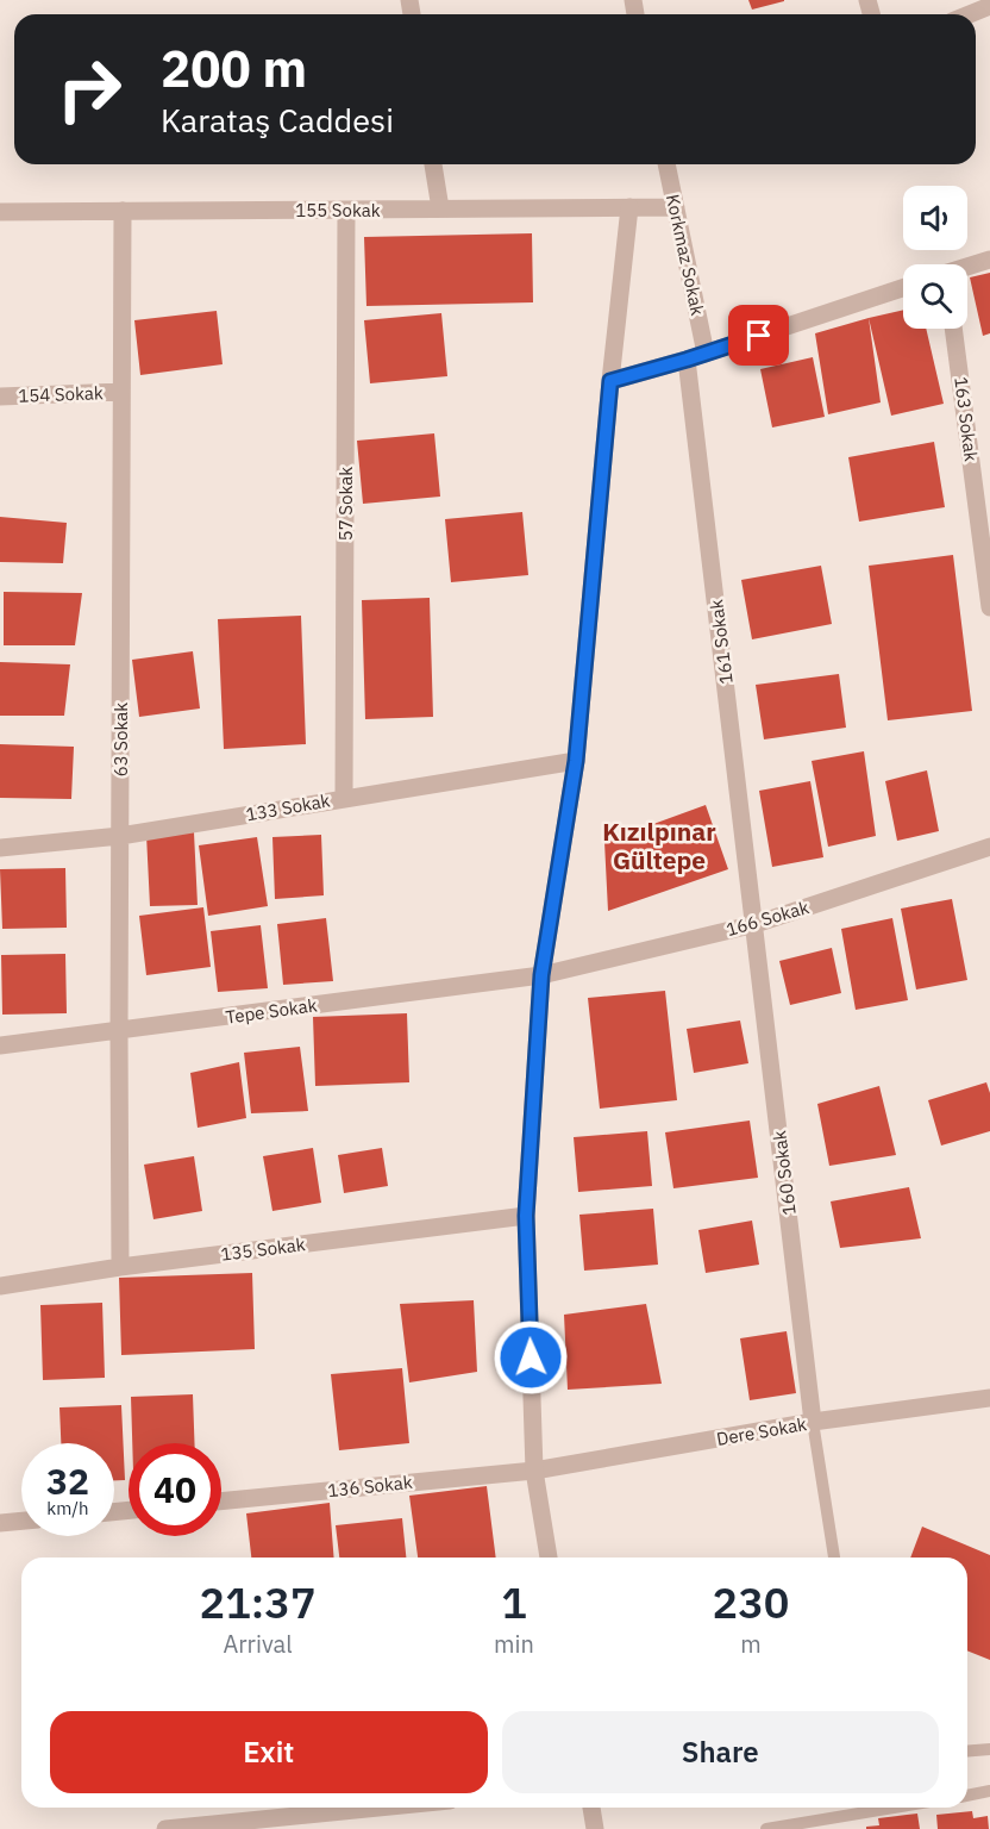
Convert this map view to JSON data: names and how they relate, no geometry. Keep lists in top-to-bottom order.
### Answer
{
  "streets": {
    "street": [
      "155 Sokak",
      "Korkmaz Sokak",
      "154 Sokak",
      "163 Sokak",
      "57 Sokak",
      "161 Sokak",
      "63 Sokak",
      "133 Sokak",
      "166 Sokak",
      "Tepe Sokak",
      "160 Sokak",
      "135 Sokak",
      "Dere Sokak",
      "136 Sokak"
    ]
  },
  "crossings": [
    ["155 Sokak", "Korkmaz Sokak"],
    ["155 Sokak", "57 Sokak"],
    ["155 Sokak", "63 Sokak"],
    ["154 Sokak", "63 Sokak"],
    ["57 Sokak", "133 Sokak"],
    ["161 Sokak", "166 Sokak"],
    ["161 Sokak", "160 Sokak"],
    ["63 Sokak", "133 Sokak"],
    ["63 Sokak", "Tepe Sokak"],
    ["63 Sokak", "135 Sokak"],
    ["166 Sokak", "Tepe Sokak"],
    ["166 Sokak", "160 Sokak"],
    ["160 Sokak", "Dere Sokak"],
    ["Dere Sokak", "136 Sokak"]
  ],
  "districts": ["Kızılpınar Gültepe"],
  "page": {
    "turn": ["200 m", "Karataş Caddesi"],
    "speed": "32 km/h",
    "limit": "40",
    "eta": [
      "21:37",
      "Arrival",
      "1",
      "min",
      "230",
      "m"
    ],
    "buttons": ["Exit", "Share"]
  }
}
